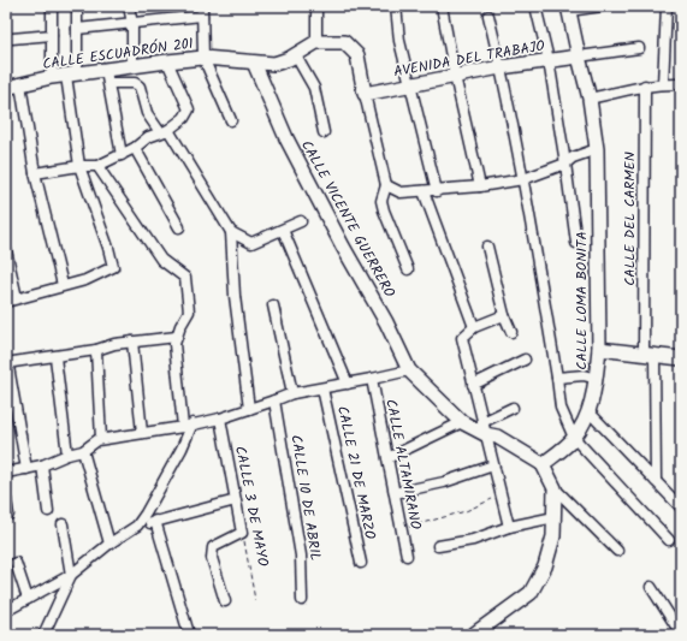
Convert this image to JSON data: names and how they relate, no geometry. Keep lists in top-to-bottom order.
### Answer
{
  "streets": {
    "street": [
      "CALLE ESCUADRÓN 201",
      "AVENIDA DEL TRABAJO",
      "CALLE VICENTE GUERRERO",
      "CALLE DEL CARMEN",
      "CALLE LOMA BONITA",
      "CALLE ALTAMIRANO",
      "CALLE 21 DE MARZO",
      "CALLE 10 DE ABRIL",
      "CALLE 3 DE MAYO"
    ]
  },
  "crossings": [
    ["CALLE ESCUADRÓN 201", "CALLE VICENTE GUERRERO"],
    ["AVENIDA DEL TRABAJO", "CALLE LOMA BONITA"],
    ["CALLE VICENTE GUERRERO", "CALLE LOMA BONITA"]
  ]
}
